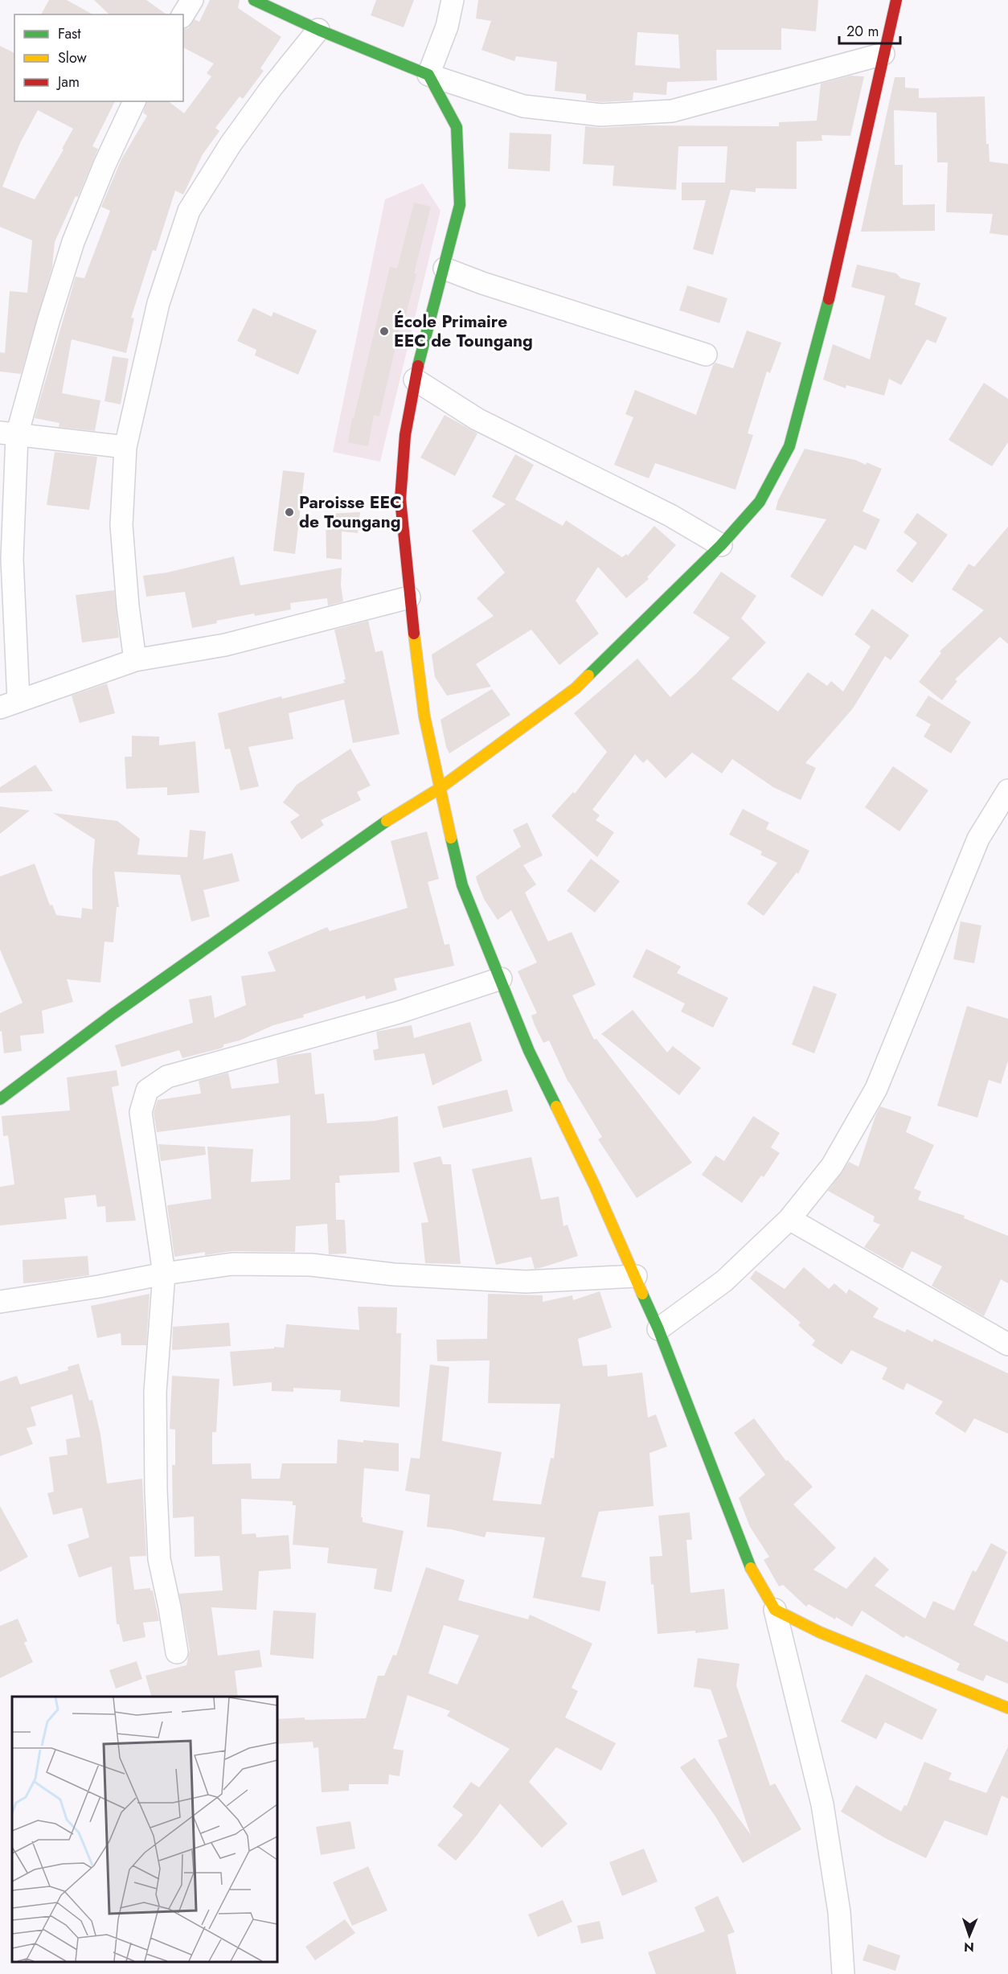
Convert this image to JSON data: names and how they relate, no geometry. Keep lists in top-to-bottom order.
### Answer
{
  "places": ["École Primaire EEC de Toungang", "Paroisse EEC de Toungang"],
  "legend": ["Fast", "Slow", "Jam"],
  "scale_bar": "20 m",
  "north": "bottom"
}
